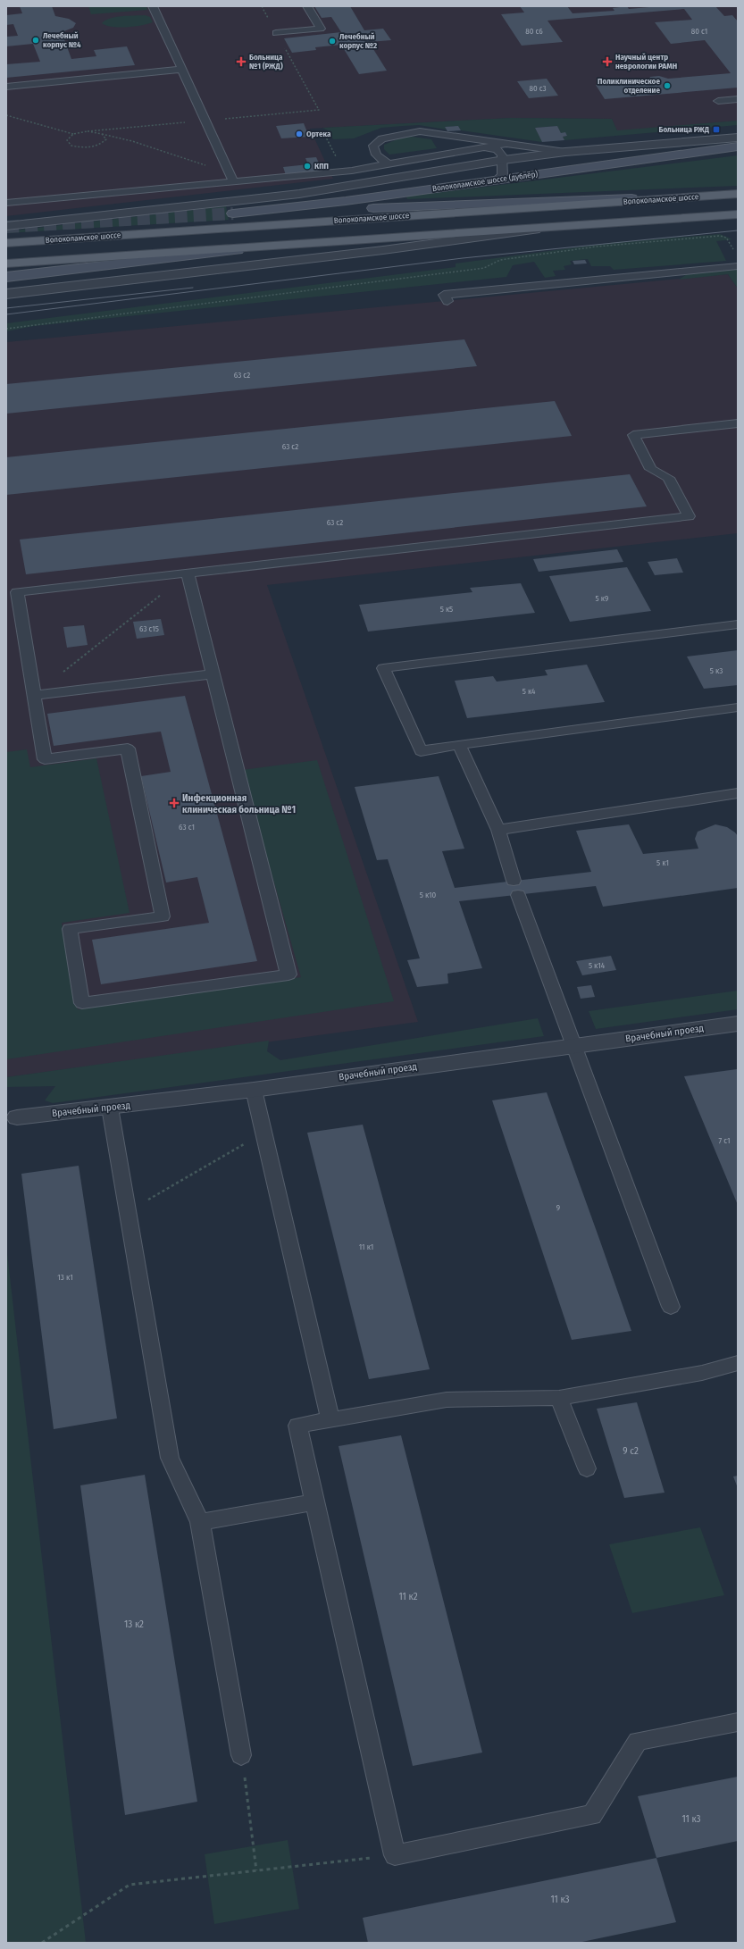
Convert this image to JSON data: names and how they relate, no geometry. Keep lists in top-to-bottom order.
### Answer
{
  "streets": {
    "main road": ["Волоколамское шоссе (дублёр)", "Волоколамское шоссе"],
    "street": ["Врачебный проезд"]
  },
  "crossings": [
    ["Волоколамское шоссе (дублёр)", "Волоколамское шоссе"]
  ],
  "places": {
    "other": [
      "Лечебный корпус №4",
      "Лечебный корпус №2",
      "Поликлиническое отделение",
      "Ортека",
      "КПП"
    ],
    "health": ["Больница №1 (РЖД)", "Научный центр неврологии РАМН", "Инфекционная клиническая больница №1"],
    "transit": ["Больница РЖД"]
  },
  "house_numbers": [
    "80 с6",
    "80 с1",
    "80 с3",
    "63 с2",
    "63 с2",
    "63 с2",
    "5 к9",
    "5 к5",
    "63 с15",
    "5 к3",
    "5 к4",
    "63 с1",
    "5 к1",
    "5 к10",
    "5 к14",
    "7 с1",
    "9",
    "11 к1",
    "13 к1",
    "9 с2",
    "11 к2",
    "13 к2",
    "11 к3",
    "11 к3"
  ]
}
